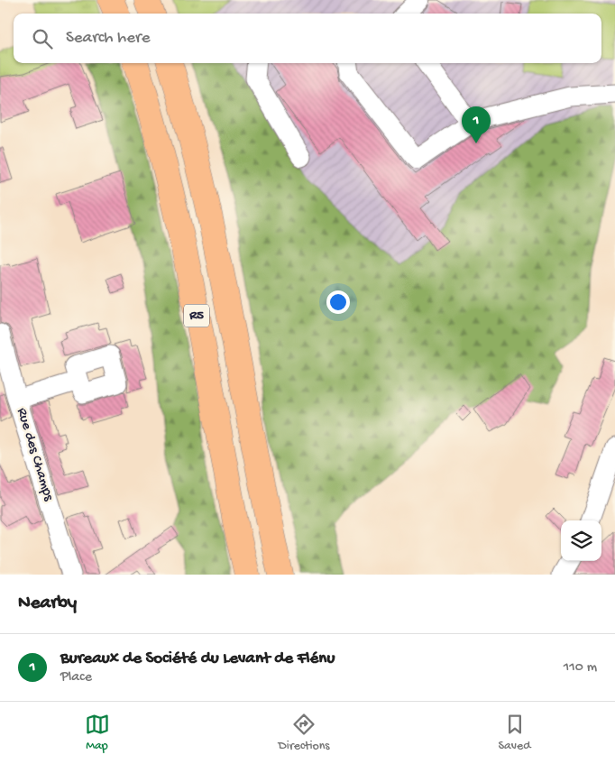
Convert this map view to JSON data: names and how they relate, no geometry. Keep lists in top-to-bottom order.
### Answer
{
  "streets": {
    "highway": ["R5"],
    "street": ["Rue des Champs"]
  },
  "page": {
    "search": "Search here",
    "pins": "1",
    "heading": "Nearby",
    "list": [
      {
        "mark": "1",
        "name": "Bureaux de Société du Levant de Flénu",
        "note": "Place",
        "value": "110 m"
      }
    ],
    "nav": ["Map", "Directions", "Saved"]
  }
}
